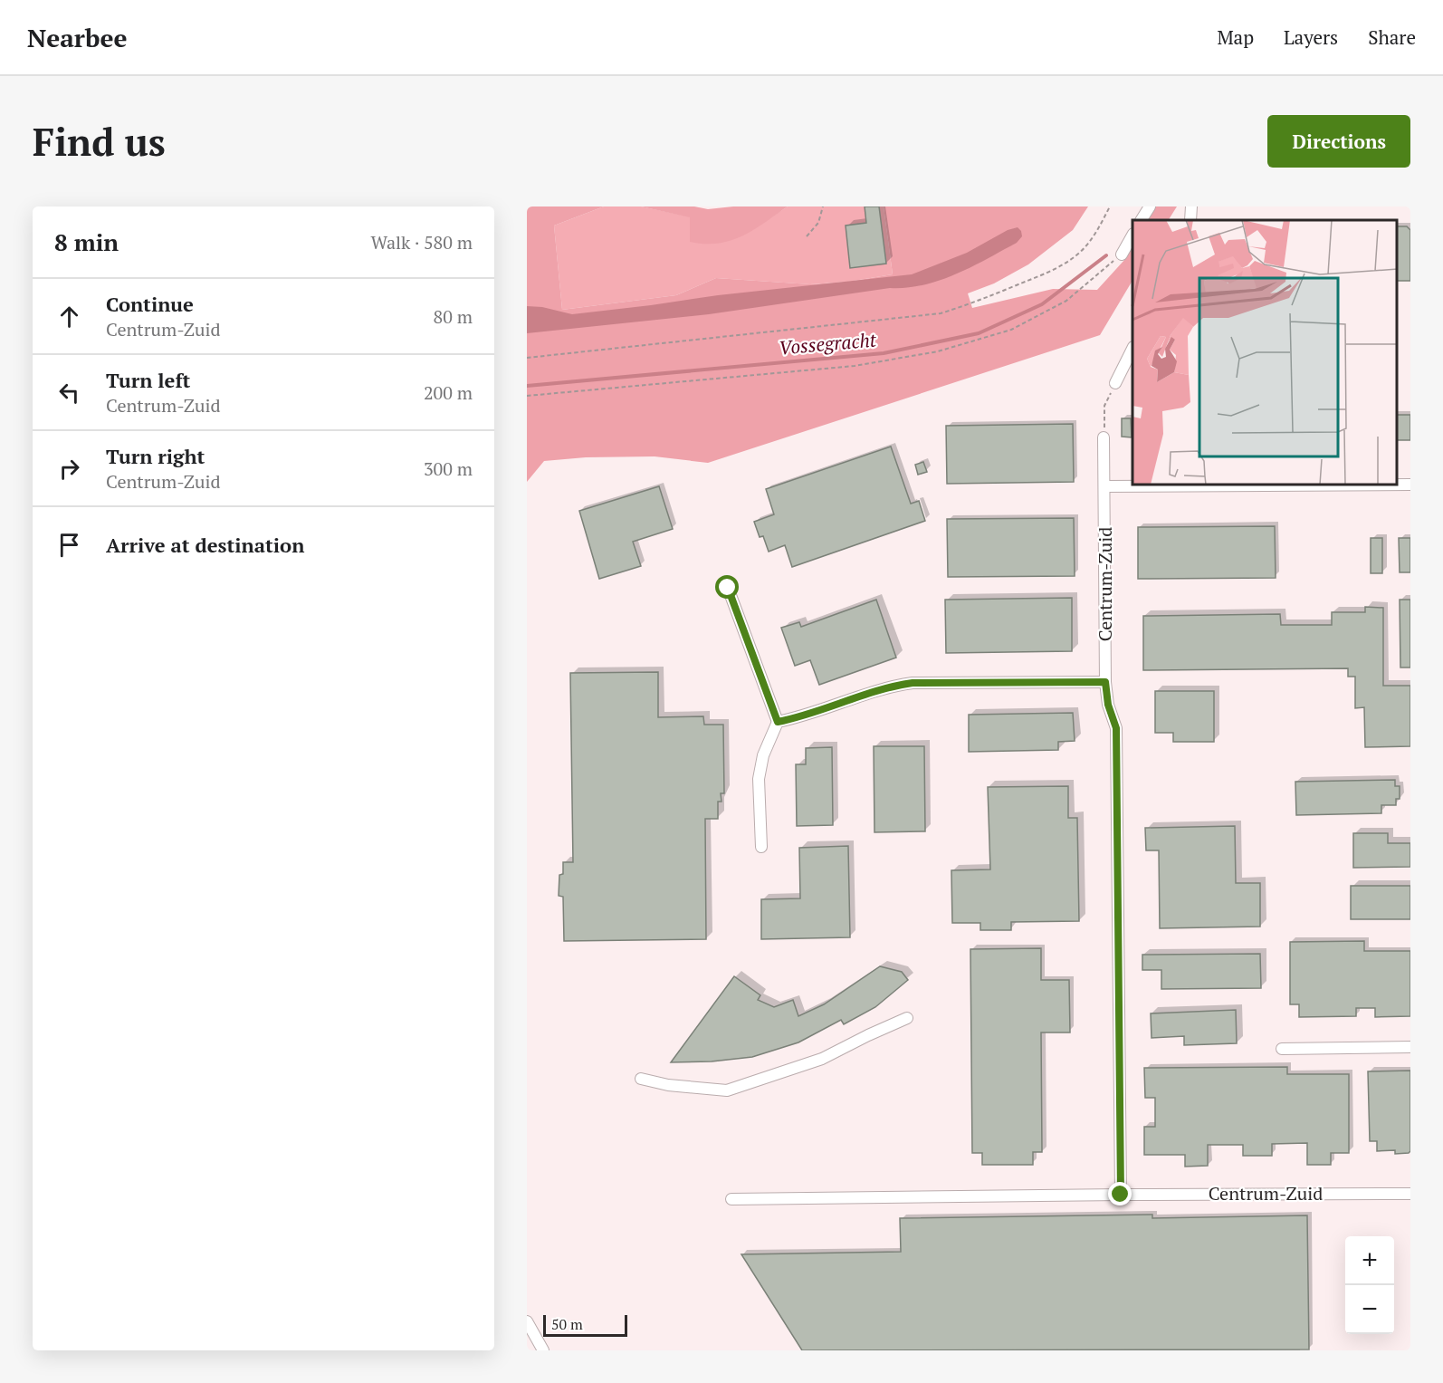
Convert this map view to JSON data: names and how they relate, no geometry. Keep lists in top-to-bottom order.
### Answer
{
  "streets": {
    "street": ["Centrum-Zuid"]
  },
  "water": ["Vossegracht"],
  "scale_bar": "50 m",
  "page": {
    "header": "Nearbee",
    "nav": ["Map", "Layers", "Share"],
    "buttons": "Directions",
    "title": "Find us",
    "heading": ["8 min", "Walk · 580 m"],
    "list": [
      ["Continue", "Centrum-Zuid", "80 m"],
      ["Turn left", "Centrum-Zuid", "200 m"],
      ["Turn right", "Centrum-Zuid", "300 m"],
      "Arrive at destination"
    ],
    "map_buttons": ["+", "−"],
    "scale": "50 m"
  }
}
